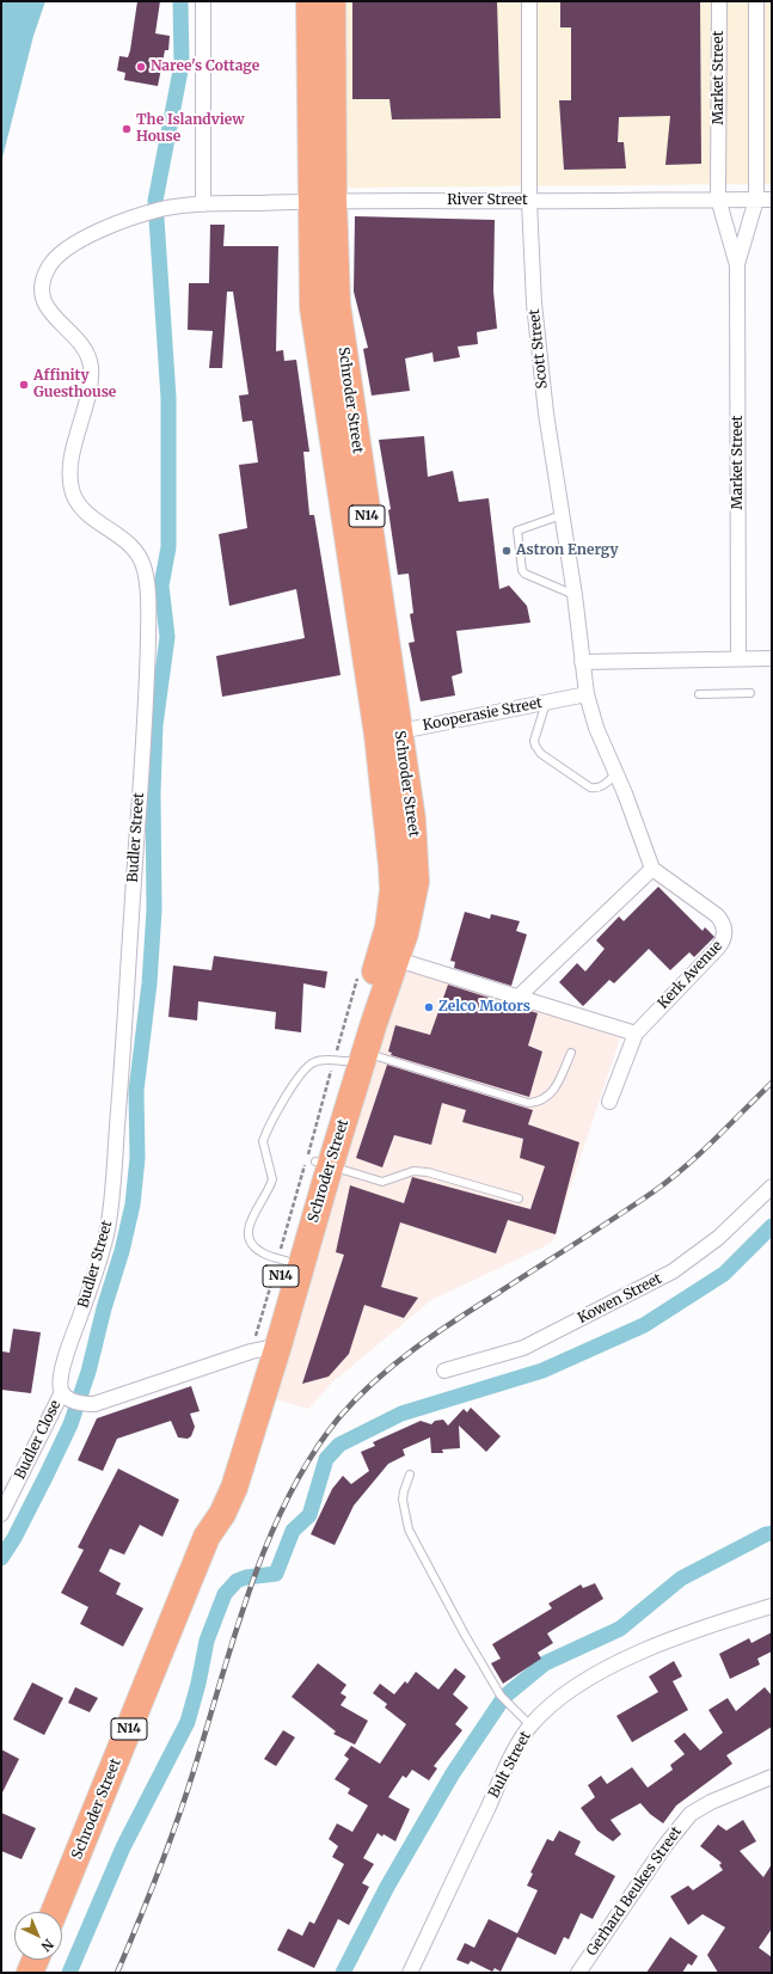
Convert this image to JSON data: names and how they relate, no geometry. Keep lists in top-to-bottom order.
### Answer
{
  "streets": {
    "highway": ["Schroder Street", "N14"],
    "street": [
      "Market Street",
      "River Street",
      "Scott Street",
      "Kooperasie Street",
      "Budler Street",
      "Kerk Avenue",
      "Kowen Street",
      "Budler Close",
      "Bult Street",
      "Gerhard Beukes Street"
    ]
  },
  "crossings": [
    ["Market Street", "River Street"],
    ["River Street", "Scott Street"],
    ["River Street", "Schroder Street"],
    ["River Street", "Budler Street"],
    ["Scott Street", "Kooperasie Street"],
    ["Schroder Street", "Kooperasie Street"],
    ["Budler Street", "Budler Close"]
  ],
  "places": [
    "Naree's Cottage",
    "The Islandview House",
    "Affinity Guesthouse",
    "Astron Energy",
    "Zelco Motors"
  ],
  "north": "bottom right"
}
